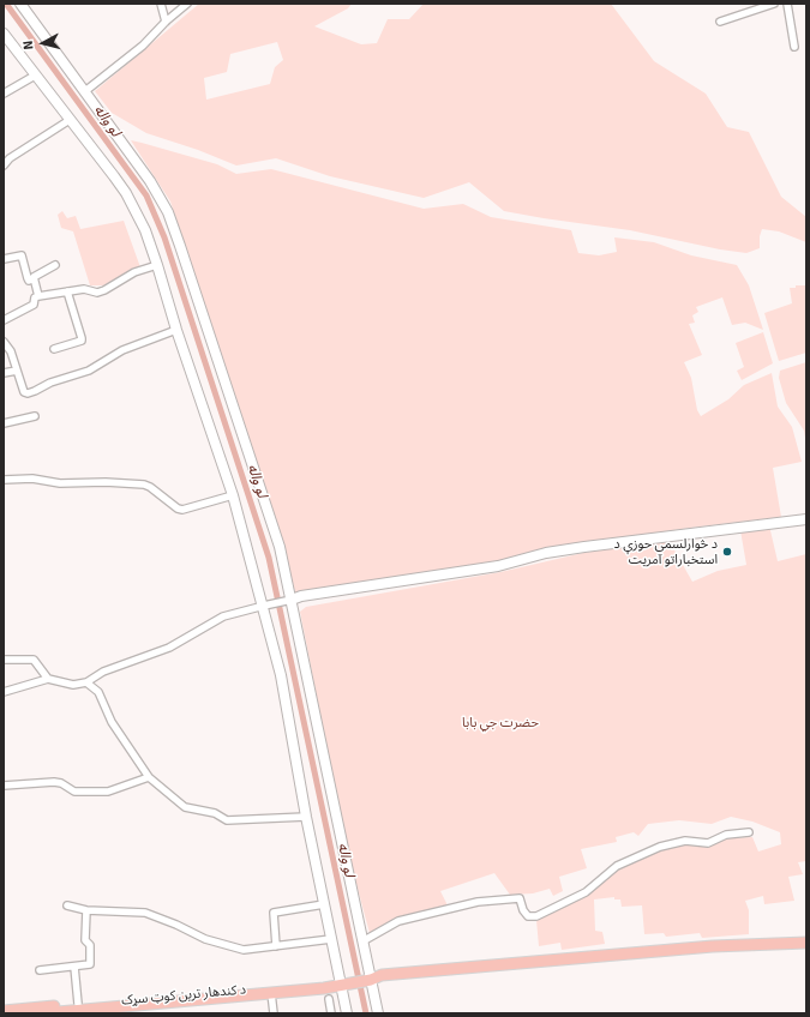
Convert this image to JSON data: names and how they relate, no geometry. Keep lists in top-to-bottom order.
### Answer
{
  "streets": {
    "main road": ["د کندهار ترين کوټ سړک"]
  },
  "water": ["لو واله"],
  "parks": ["حضرت جي بابا"],
  "places": ["د څوارلسمی حوزې د استخباراتو آمريت"],
  "north": "left"
}
